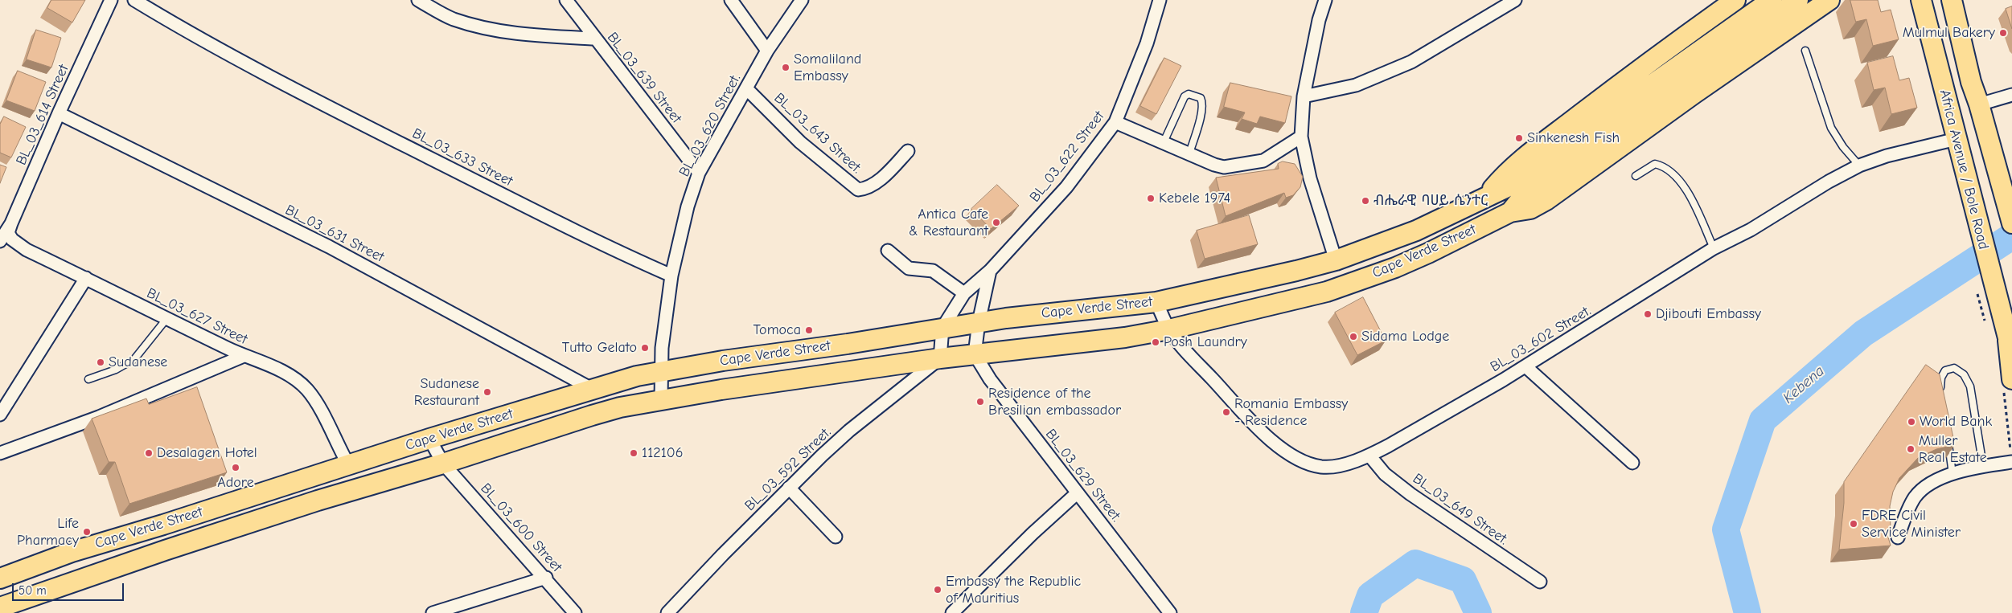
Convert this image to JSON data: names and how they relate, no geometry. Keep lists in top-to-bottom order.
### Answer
{
  "streets": {
    "main road": ["Africa Avenue / Bole Road", "Cape Verde Street"],
    "street": [
      "BL_03_639 Street",
      "BL_03_614 Street",
      "BL_03_620 Street.",
      "BL_03_643 Street.",
      "BL_03_622 Street",
      "BL_03_633 Street",
      "BL_03_631 Street",
      "BL_03_627 Street",
      "BL_03_602 Street.",
      "BL_03_592 Street.",
      "BL_03_629 Street.",
      "BL_03_649 Street.",
      "BL_03_600 Street"
    ]
  },
  "crossings": [
    ["BL_03_639 Street", "BL_03_620 Street."],
    ["BL_03_614 Street", "BL_03_631 Street"],
    ["BL_03_614 Street", "BL_03_627 Street"],
    ["BL_03_620 Street.", "BL_03_643 Street."],
    ["BL_03_620 Street.", "BL_03_633 Street"],
    ["BL_03_622 Street", "Cape Verde Street"],
    ["Africa Avenue / Bole Road", "BL_03_602 Street."],
    ["BL_03_631 Street", "Cape Verde Street"],
    ["Cape Verde Street", "BL_03_627 Street"],
    ["Cape Verde Street", "BL_03_602 Street."],
    ["Cape Verde Street", "BL_03_592 Street."],
    ["Cape Verde Street", "BL_03_629 Street."],
    ["Cape Verde Street", "BL_03_600 Street"],
    ["BL_03_602 Street.", "BL_03_649 Street."]
  ],
  "water": ["Kebena"],
  "places": [
    "Mulmul Bakery",
    "Somaliland Embassy",
    "Sinkenesh Fish",
    "Kebele 1974",
    "ብሔራዊ ባሀይ ሴንተር",
    "Antica Cafe & Restaurant",
    "Djibouti Embassy",
    "Tomoca",
    "Sidama Lodge",
    "Posh Laundry",
    "Tutto Gelato",
    "Sudanese",
    "Sudanese Restaurant",
    "Residence of the Bresilian embassador",
    "Romania Embassy - Residence",
    "World Bank",
    "Muller Real Estate",
    "Desalagen Hotel",
    "112106",
    "Adore",
    "FDRE Civil Service Minister",
    "Life Pharmacy",
    "Embassy the Republic of Mauritius"
  ],
  "scale_bar": "50 m"
}
